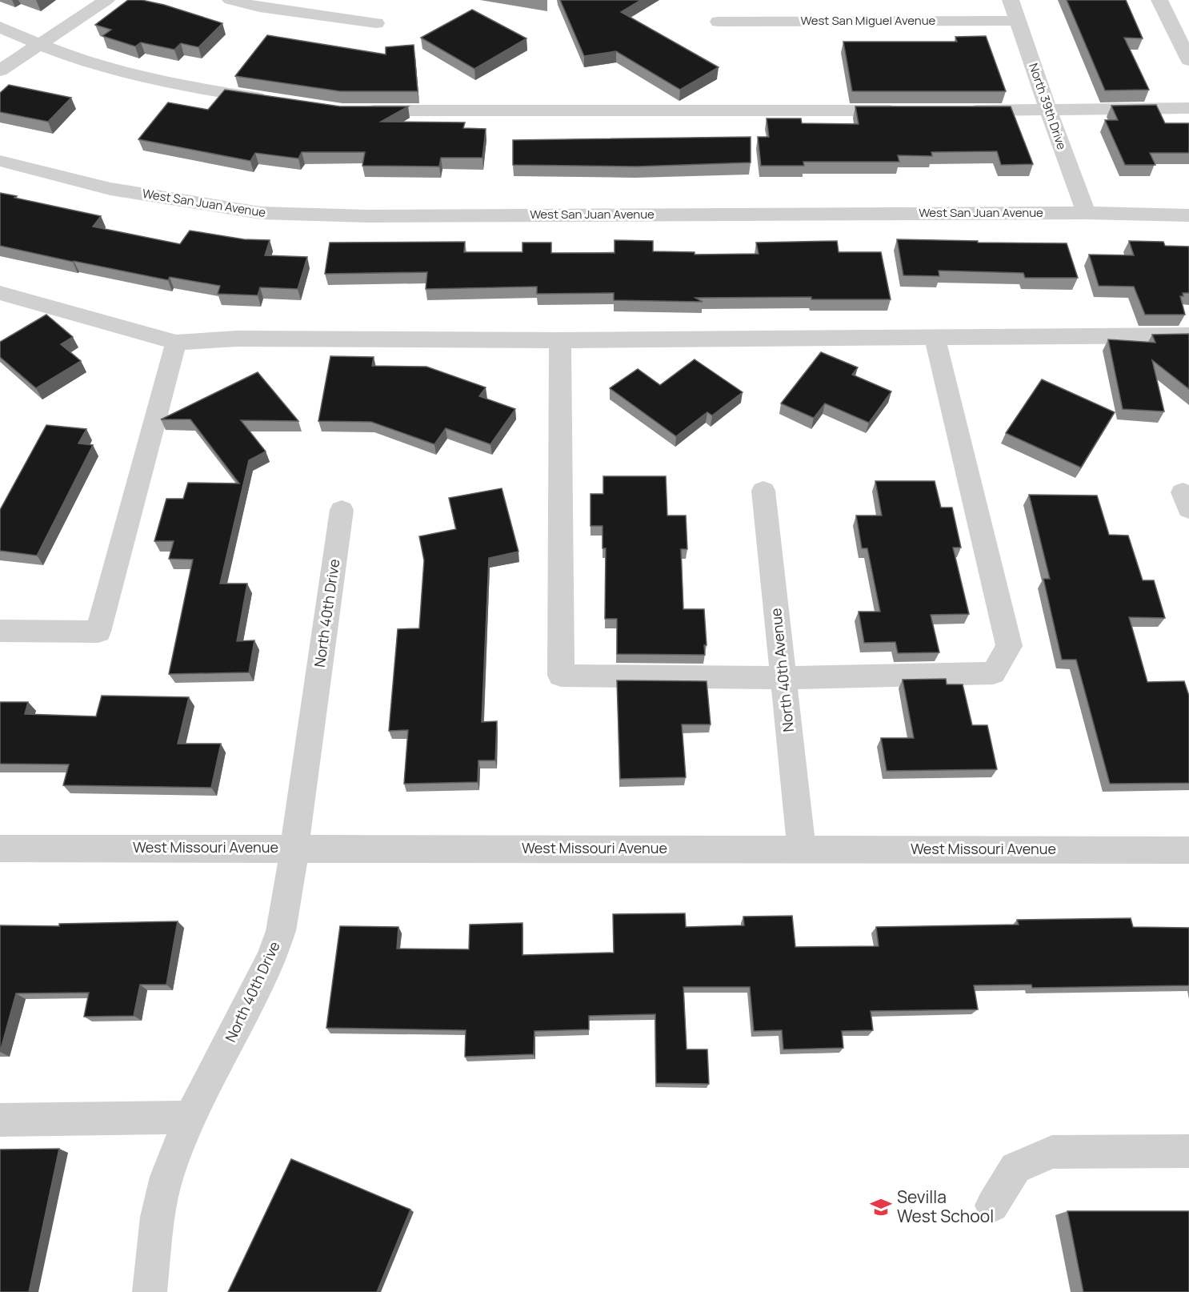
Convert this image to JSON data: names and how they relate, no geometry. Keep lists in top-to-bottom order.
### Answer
{
  "streets": {
    "street": [
      "West San Miguel Avenue",
      "North 39th Drive",
      "West San Juan Avenue",
      "North 40th Drive",
      "North 40th Avenue",
      "West Missouri Avenue"
    ]
  },
  "crossings": [
    ["West San Miguel Avenue", "North 39th Drive"],
    ["North 39th Drive", "West San Juan Avenue"],
    ["North 40th Drive", "West Missouri Avenue"],
    ["North 40th Avenue", "West Missouri Avenue"]
  ],
  "places": {
    "school or university": ["Sevilla West School"]
  }
}
